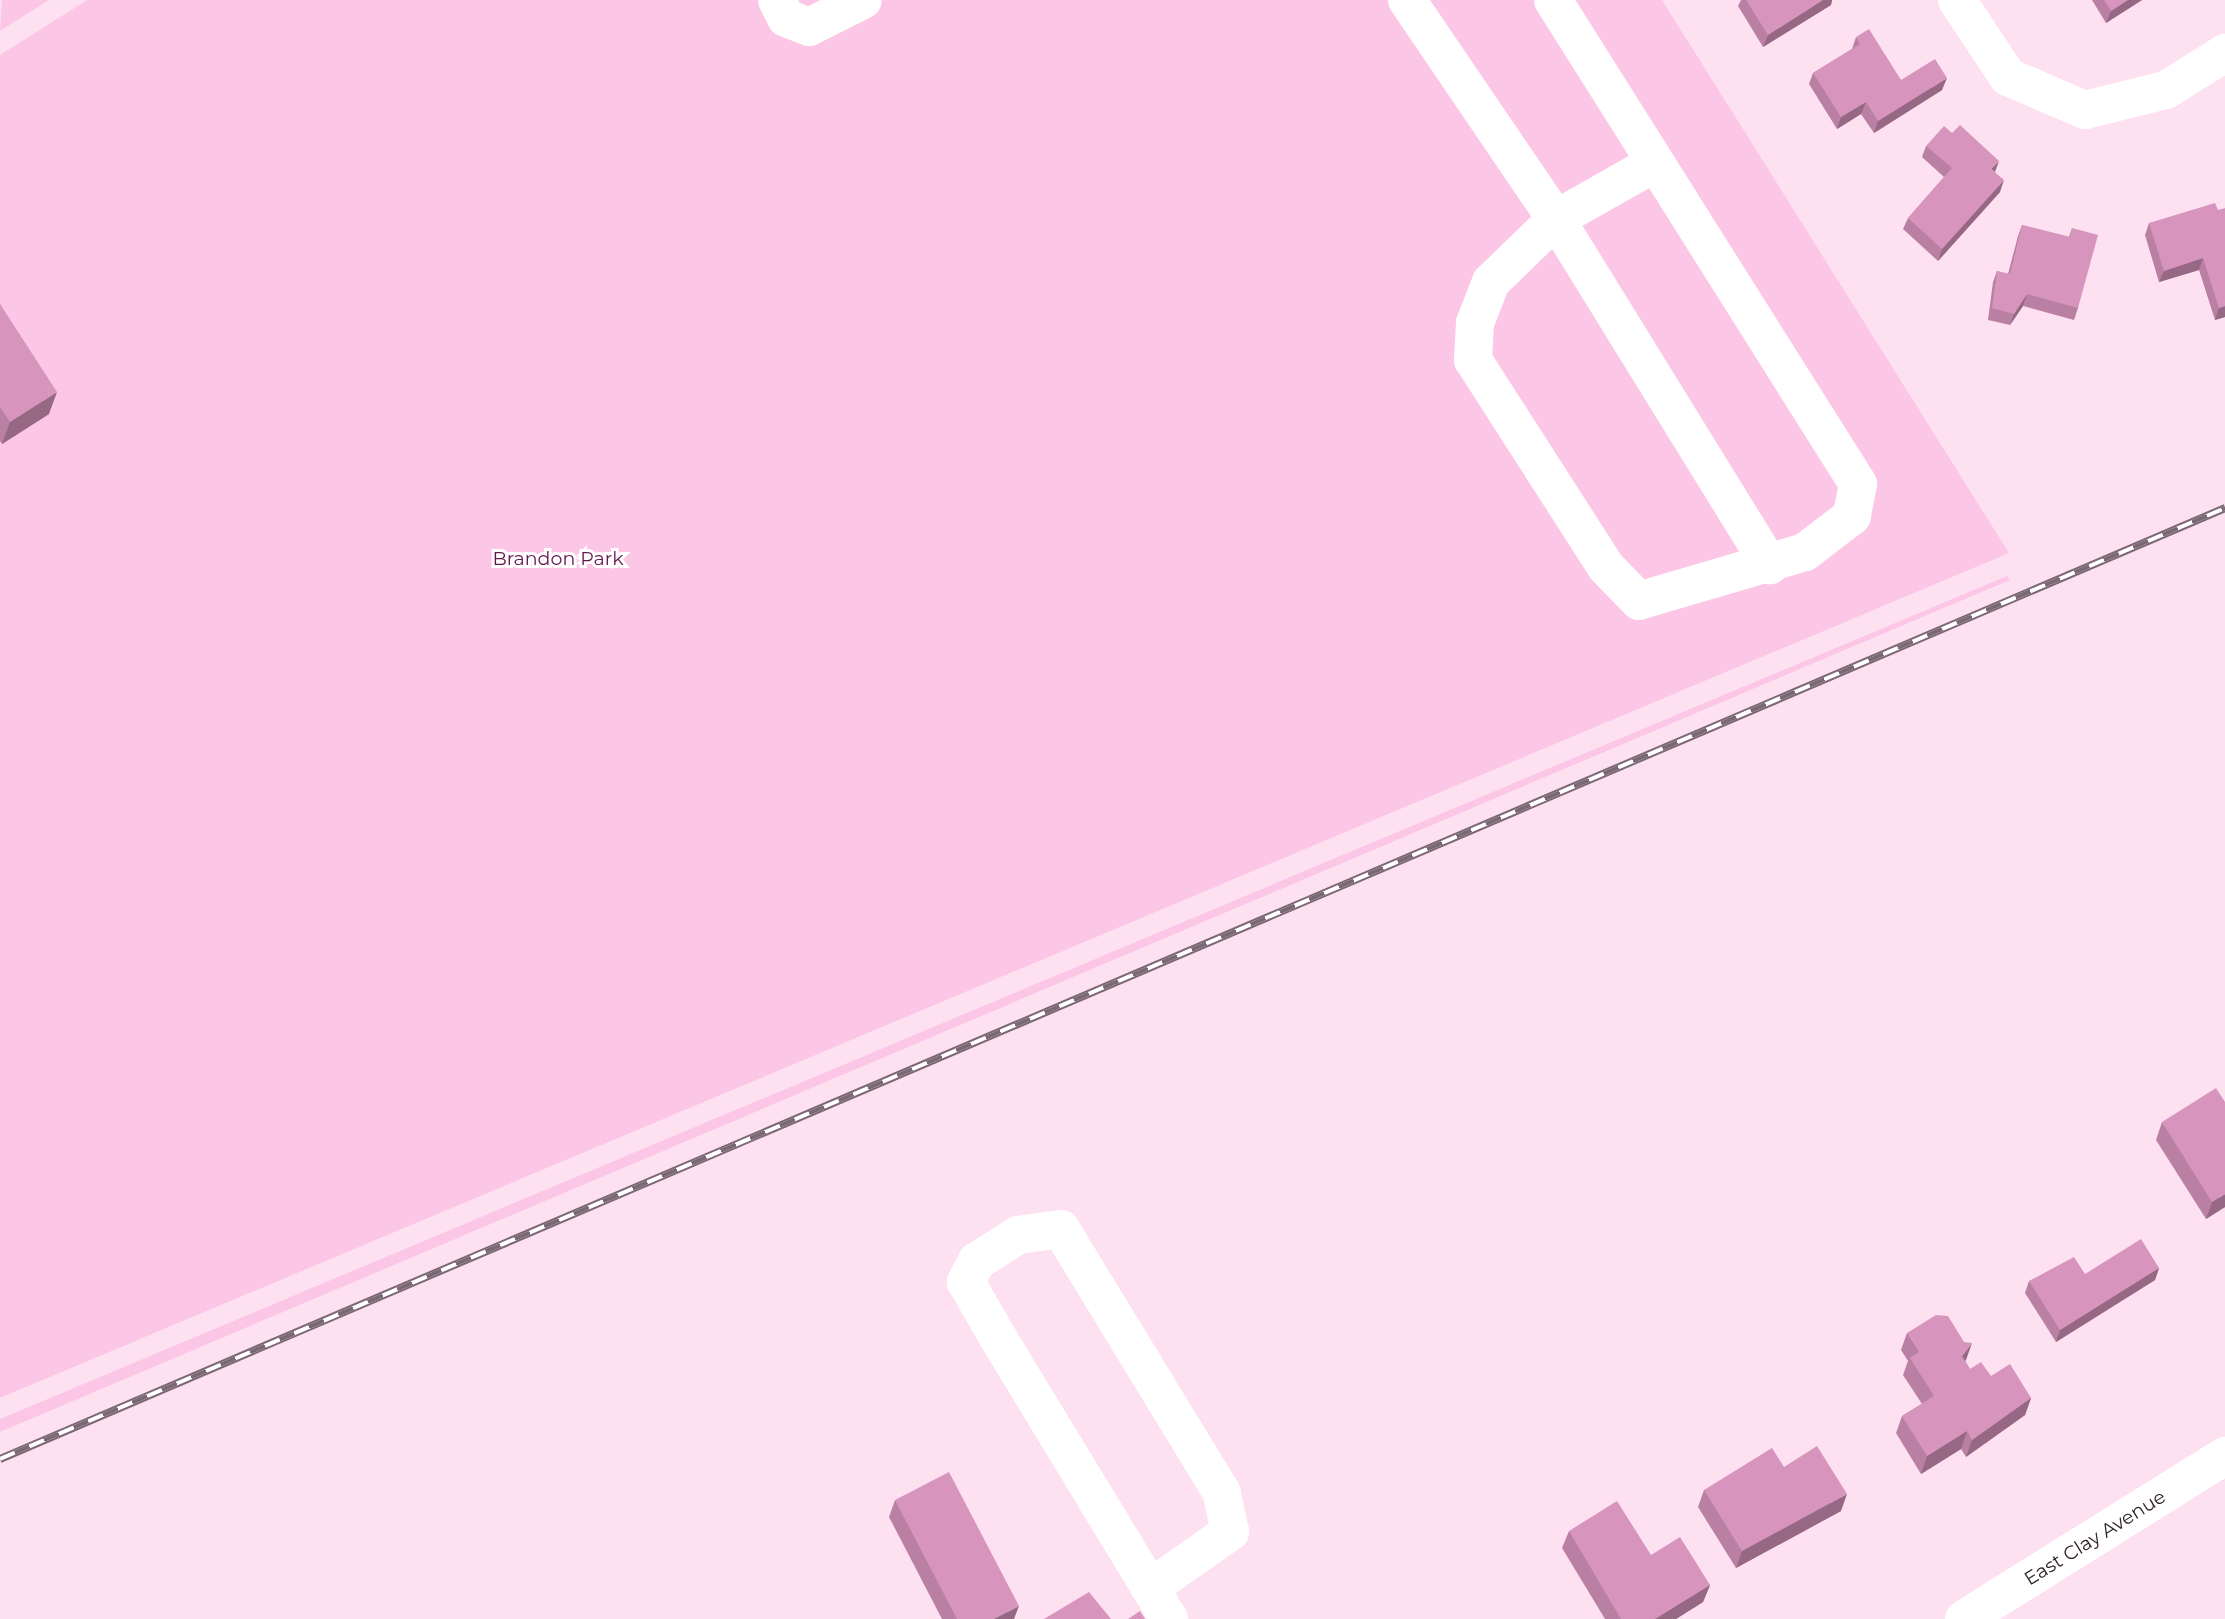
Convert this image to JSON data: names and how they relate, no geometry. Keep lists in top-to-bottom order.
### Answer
{
  "streets": {
    "street": ["East Clay Avenue"]
  },
  "parks": ["Brandon Park"]
}
